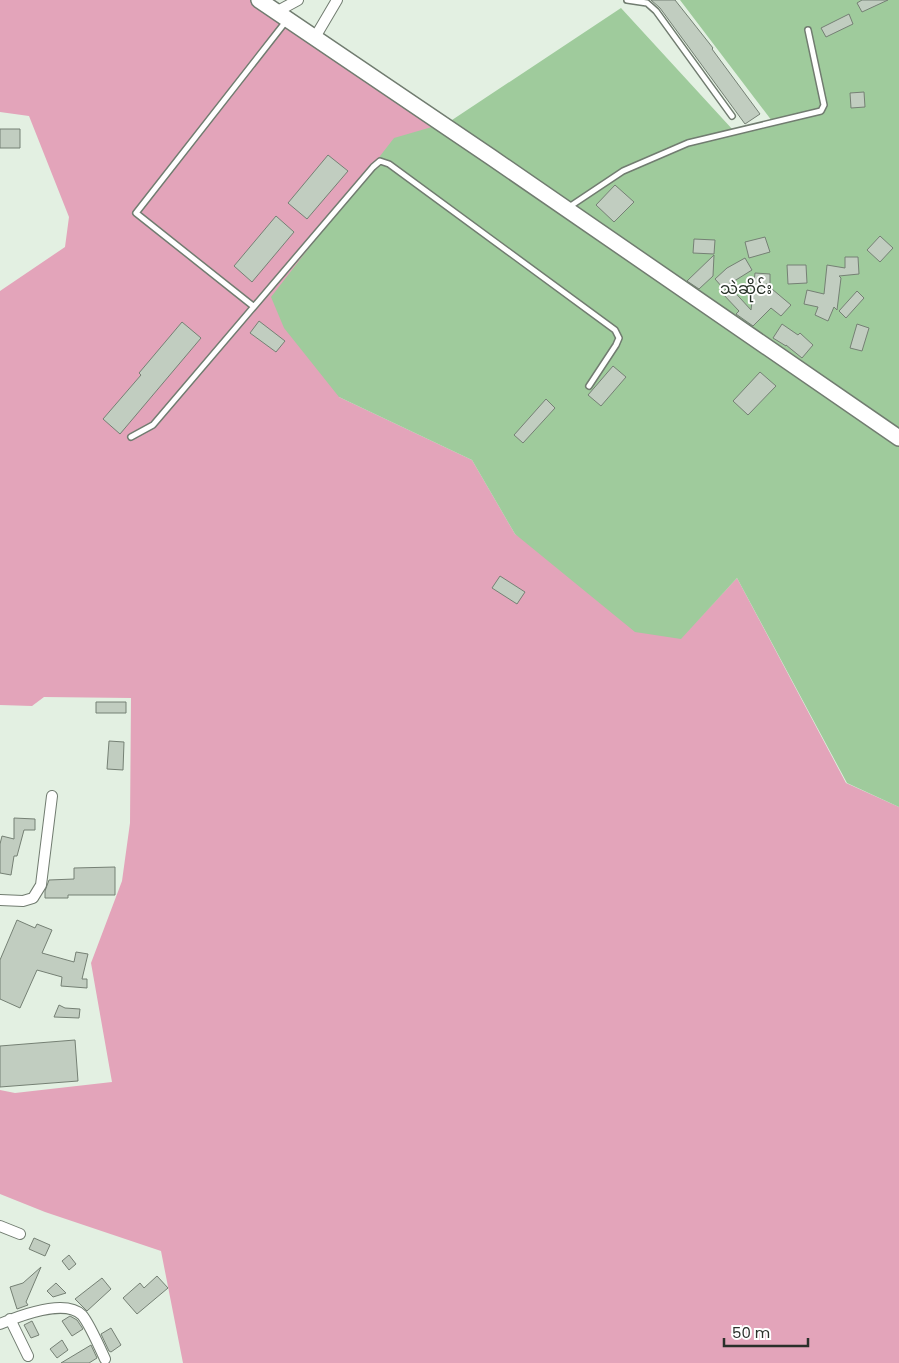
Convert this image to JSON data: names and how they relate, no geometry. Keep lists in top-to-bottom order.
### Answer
{
  "districts": ["သဲဆိုင်း"],
  "scale_bar": "50 m"
}
